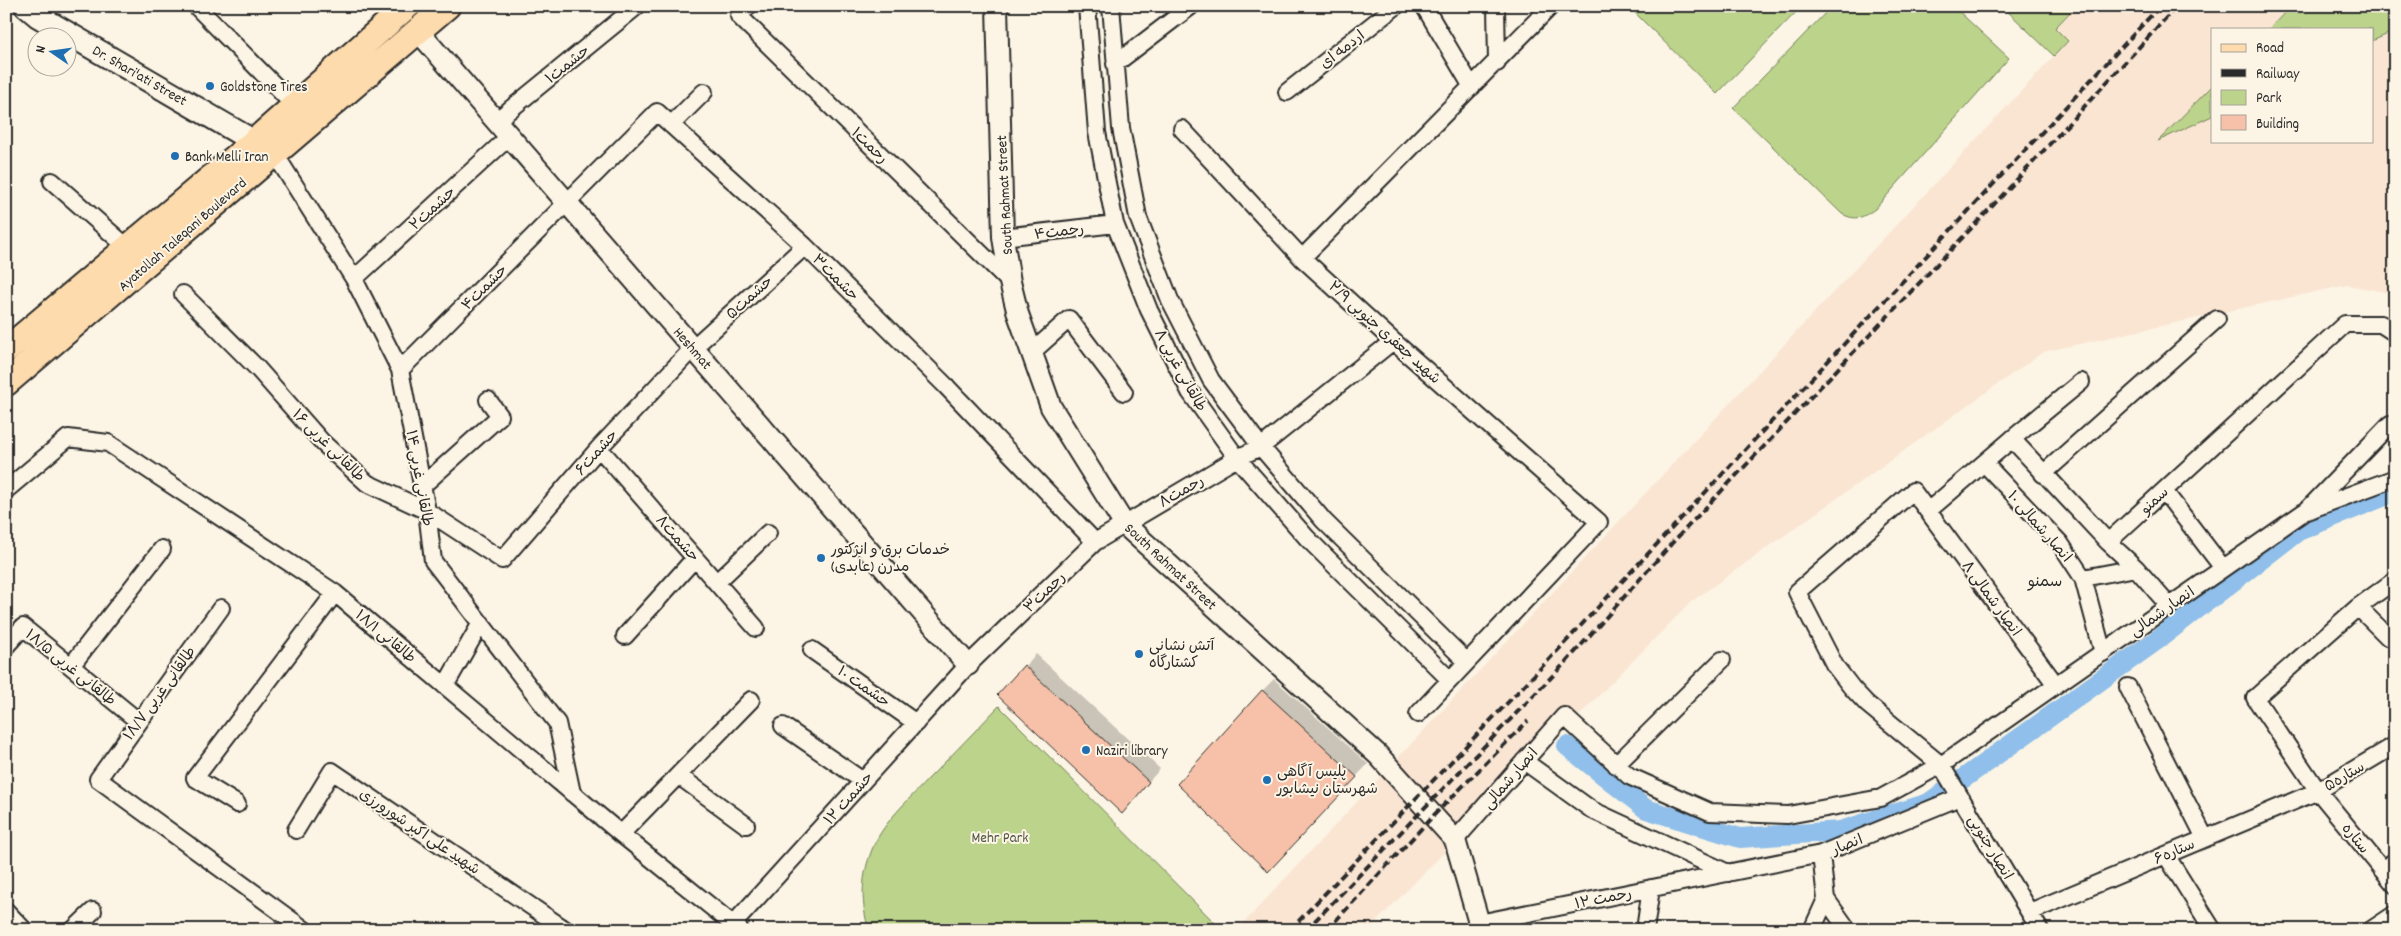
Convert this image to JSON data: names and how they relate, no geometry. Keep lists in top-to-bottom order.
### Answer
{
  "streets": {
    "main road": ["Dr. Shari'ati Street", "Ayatollah Taleqani Boulevard"],
    "street": [
      "اردمه ای",
      "حشمت۱",
      "رحمت۱",
      "South Rahmat Street",
      "حشمت۲",
      "رحمت۴",
      "حشمت۳",
      "حشمت۴",
      "حشمت۵",
      "شهید جعفری جنوبی ۲/۹",
      "Heshmat",
      "طالقانی غربی ۸",
      "طالقانی غربی ۱۶",
      "حشمت۶",
      "طالقانی غربی ۱۴",
      "رحمت۸",
      "سمنو",
      "انصار شمالی ۱۰",
      "حشمت۸",
      "رحمت۳",
      "انصار شمالی ۸",
      "انصار شمالی",
      "طالقانی ۱۸/۱",
      "طالقانی غربی ۱۸/۵",
      "حشمت ۱۰",
      "طالقانی غربی ۱۸/۷",
      "ستاره۵",
      "حشمت ۱۲",
      "شهید علی اکبر شورورزی",
      "ستاره",
      "انصار",
      "انصار جنوبی",
      "ستاره۶",
      "رحمت ۱۲"
    ]
  },
  "crossings": [
    ["حشمت۱", "Heshmat"],
    ["Dr. Shari'ati Street", "Ayatollah Taleqani Boulevard"],
    ["Dr. Shari'ati Street", "طالقانی غربی ۱۴"],
    ["رحمت۱", "South Rahmat Street"],
    ["South Rahmat Street", "رحمت۴"],
    ["South Rahmat Street", "رحمت۸"],
    ["South Rahmat Street", "رحمت۳"],
    ["South Rahmat Street", "انصار شمالی"],
    ["South Rahmat Street", "رحمت ۱۲"],
    ["حشمت۲", "Heshmat"],
    ["حشمت۲", "طالقانی غربی ۱۴"],
    ["رحمت۴", "طالقانی غربی ۸"],
    ["Ayatollah Taleqani Boulevard", "Heshmat"],
    ["Ayatollah Taleqani Boulevard", "طالقانی غربی ۱۴"],
    ["حشمت۳", "حشمت۴"],
    ["حشمت۳", "حشمت۵"],
    ["حشمت۳", "Heshmat"],
    ["حشمت۳", "رحمت۳"],
    ["حشمت۴", "Heshmat"],
    ["حشمت۴", "طالقانی غربی ۱۴"],
    ["حشمت۵", "Heshmat"],
    ["حشمت۵", "حشمت۶"],
    ["شهید جعفری جنوبی ۲/۹", "طالقانی غربی ۸"],
    ["شهید جعفری جنوبی ۲/۹", "رحمت۸"],
    ["Heshmat", "حشمت۶"],
    ["Heshmat", "رحمت۳"],
    ["Heshmat", "حشمت ۱۲"],
    ["طالقانی غربی ۸", "رحمت۸"],
    ["طالقانی غربی ۱۶", "حشمت۶"],
    ["طالقانی غربی ۱۶", "طالقانی غربی ۱۴"],
    ["حشمت۶", "حشمت۸"],
    ["طالقانی غربی ۱۴", "طالقانی ۱۸/۱"],
    ["رحمت۸", "رحمت۳"],
    ["انصار شمالی ۱۰", "انصار شمالی"],
    ["رحمت۳", "حشمت ۱۲"],
    ["انصار شمالی ۸", "انصار شمالی"],
    ["انصار شمالی ۸", "انصار جنوبی"],
    ["انصار شمالی", "انصار جنوبی"],
    ["طالقانی ۱۸/۱", "حشمت ۱۲"],
    ["طالقانی غربی ۱۸/۵", "طالقانی غربی ۱۸/۷"],
    ["حشمت ۱۰", "حشمت ۱۲"],
    ["ستاره۵", "ستاره"],
    ["ستاره۵", "ستاره۶"],
    ["ستاره", "ستاره۶"],
    ["انصار", "انصار جنوبی"],
    ["انصار", "رحمت ۱۲"],
    ["انصار جنوبی", "ستاره۶"]
  ],
  "districts": ["سمنو"],
  "parks": ["Mehr Park"],
  "places": [
    "Goldstone Tires",
    "Bank Melli Iran",
    "خدمات برق و انژکتور مدرن (عابدی)",
    "آتش نشانی کشتارگاه",
    "Naziri library",
    "پلیس آگاهی شهرستان نیشابور"
  ],
  "legend": [
    "Road",
    "Railway",
    "Park",
    "Building"
  ],
  "north": "left"
}
